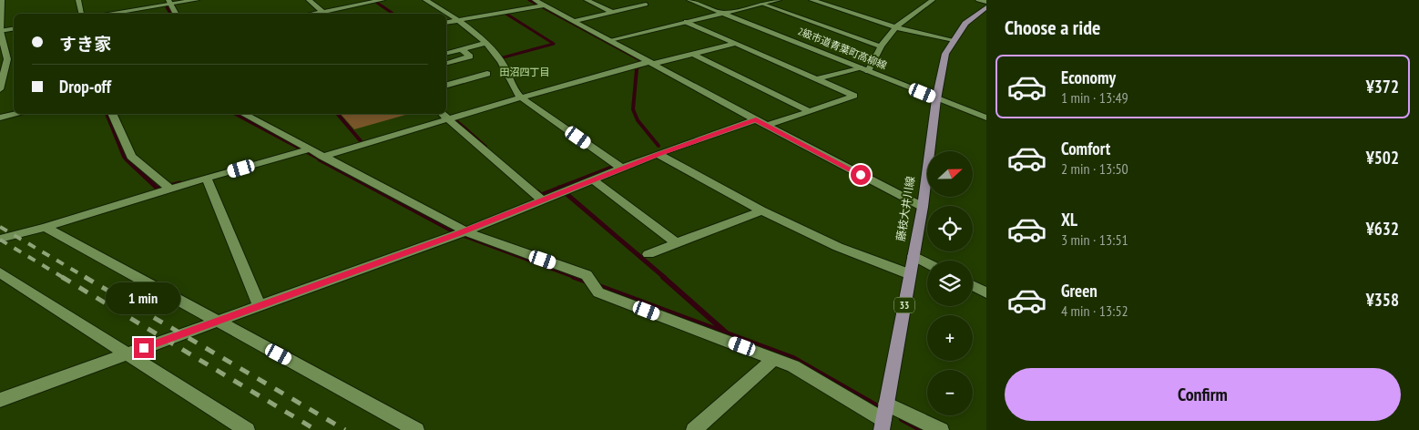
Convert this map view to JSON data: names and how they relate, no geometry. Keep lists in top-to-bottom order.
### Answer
{
  "streets": {
    "main road": ["藤枝大井川線", "33"],
    "street": ["2級市道青葉町高柳線"]
  },
  "crossings": [
    ["2級市道青葉町高柳線", "藤枝大井川線"]
  ],
  "districts": ["田沼四丁目"],
  "north": "right",
  "page": {
    "heading": "Choose a ride",
    "banner": ["すき家", "Drop-off"],
    "list": [
      {
        "name": "Economy",
        "note": "1 min · 13:49",
        "value": "¥372"
      },
      {
        "name": "Comfort",
        "note": "2 min · 13:50",
        "value": "¥502"
      },
      {
        "name": "XL",
        "note": "3 min · 13:51",
        "value": "¥632"
      },
      {
        "name": "Green",
        "note": "4 min · 13:52",
        "value": "¥358"
      }
    ],
    "map_buttons": ["+", "−"],
    "bubble": "1 min",
    "buttons": "Confirm"
  }
}
